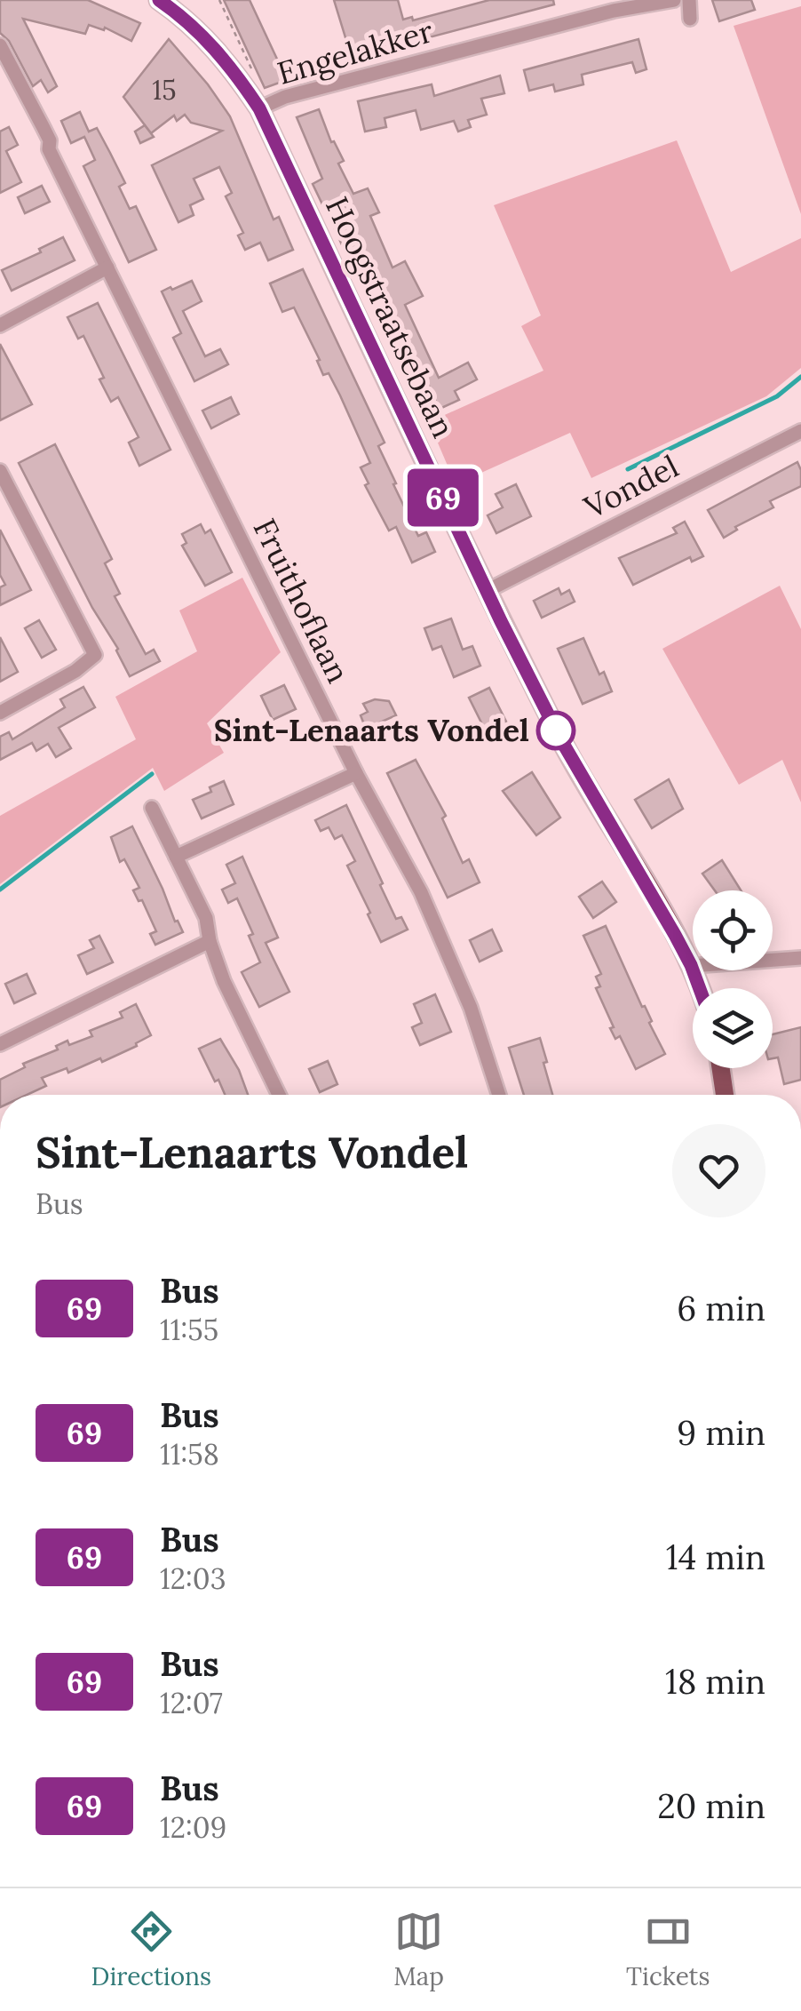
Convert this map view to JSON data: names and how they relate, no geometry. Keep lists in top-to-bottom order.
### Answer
{
  "streets": {
    "main road": ["Hoogstraatsebaan"],
    "street": ["Engelakker", "Vondel", "Fruithoflaan"]
  },
  "crossings": [
    ["Engelakker", "Hoogstraatsebaan"],
    ["Hoogstraatsebaan", "Vondel"]
  ],
  "places": ["Sint-Lenaarts Vondel"],
  "lines": ["bus line 69"],
  "house_numbers": ["15"],
  "page": {
    "on_map": "69",
    "heading": ["Sint-Lenaarts Vondel", "Bus"],
    "list": [
      {
        "mark": "69",
        "name": "Bus",
        "note": "11:55",
        "value": "6 min"
      },
      {
        "mark": "69",
        "name": "Bus",
        "note": "11:58",
        "value": "9 min"
      },
      {
        "mark": "69",
        "name": "Bus",
        "note": "12:03",
        "value": "14 min"
      },
      {
        "mark": "69",
        "name": "Bus",
        "note": "12:07",
        "value": "18 min"
      },
      {
        "mark": "69",
        "name": "Bus",
        "note": "12:09",
        "value": "20 min"
      }
    ],
    "tabs": ["Directions", "Map", "Tickets"]
  }
}
